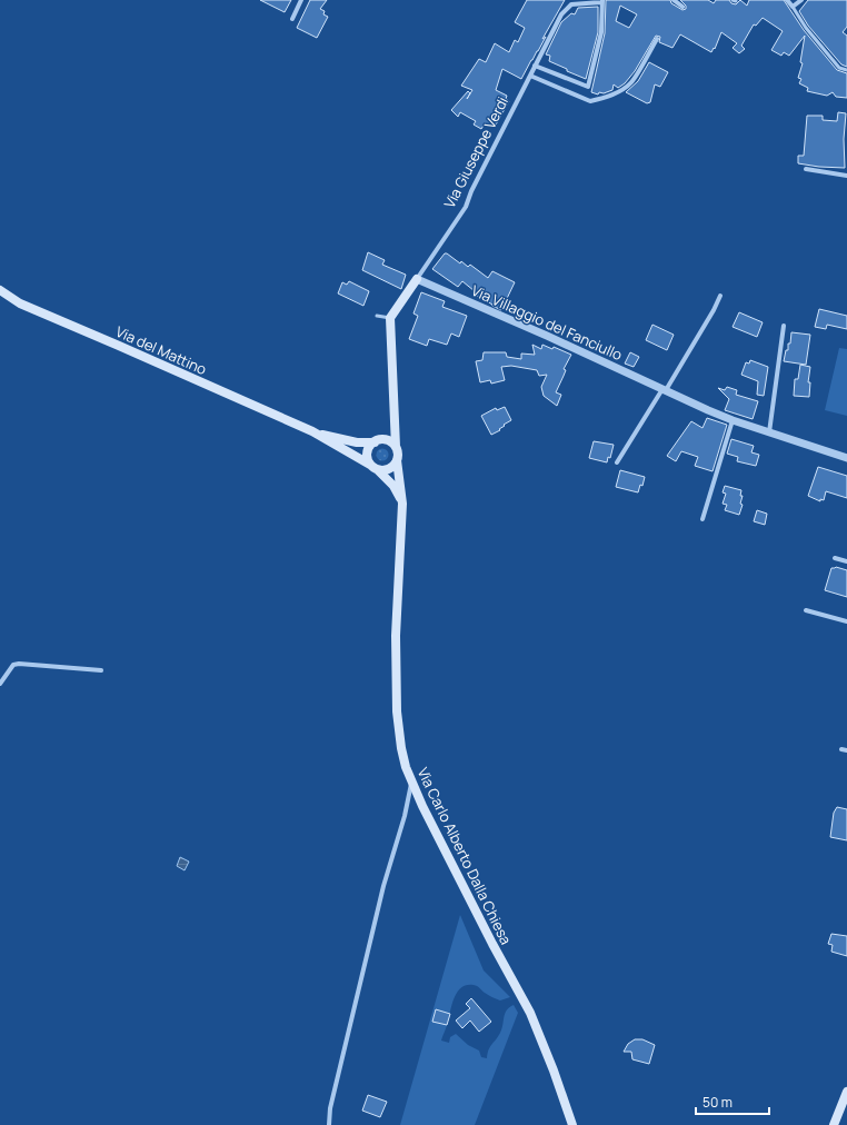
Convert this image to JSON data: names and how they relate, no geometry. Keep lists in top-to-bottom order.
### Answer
{
  "streets": {
    "main road": ["Via Giuseppe Verdi", "Via del Mattino", "Via Carlo Alberto Dalla Chiesa"],
    "street": ["Via Villaggio del Fanciullo"]
  },
  "crossings": [
    ["Via Giuseppe Verdi", "Via Villaggio del Fanciullo"],
    ["Via del Mattino", "Via Carlo Alberto Dalla Chiesa"]
  ],
  "scale_bar": "50 m"
}
